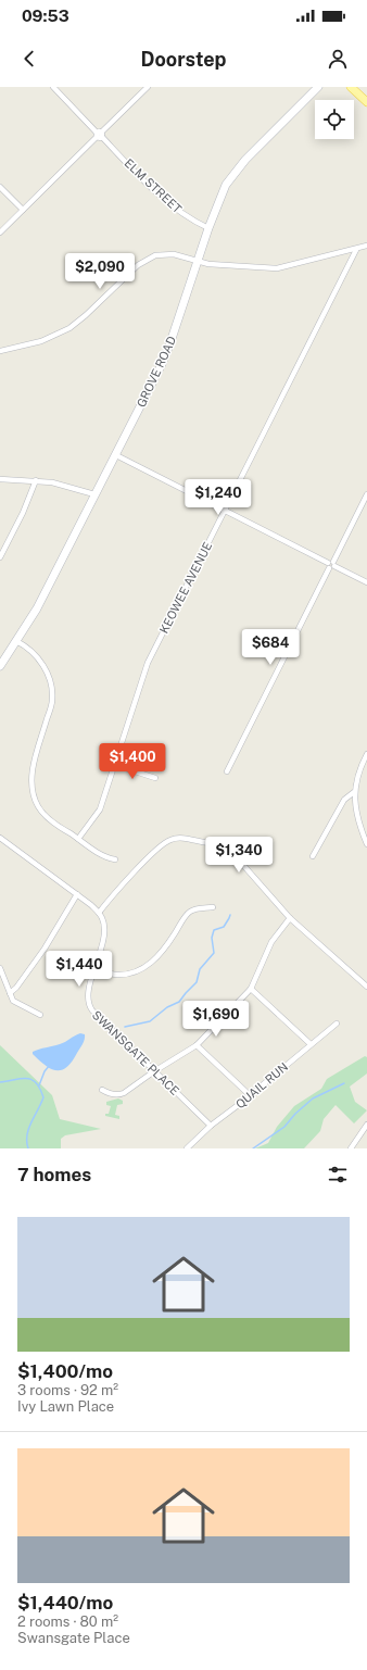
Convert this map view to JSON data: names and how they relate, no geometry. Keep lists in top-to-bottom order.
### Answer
{
  "streets": {
    "main road": ["GROVE ROAD"],
    "street": [
      "ELM STREET",
      "KEOWEE AVENUE",
      "SWANSGATE PLACE",
      "QUAIL RUN"
    ]
  },
  "crossings": [
    ["ELM STREET", "GROVE ROAD"],
    ["SWANSGATE PLACE", "QUAIL RUN"]
  ],
  "page": {
    "status": "09:53",
    "header": "Doorstep",
    "price": [
      "$2,090",
      "$1,240",
      "$684",
      "$1,400",
      "$1,340",
      "$1,440",
      "$1,690"
    ],
    "heading": "7 homes",
    "list": [
      {
        "name": "$1,400/mo",
        "note": "3 rooms · 92 m² · Ivy Lawn Place"
      },
      {
        "name": "$1,440/mo",
        "note": "2 rooms · 80 m² · Swansgate Place"
      }
    ]
  }
}
